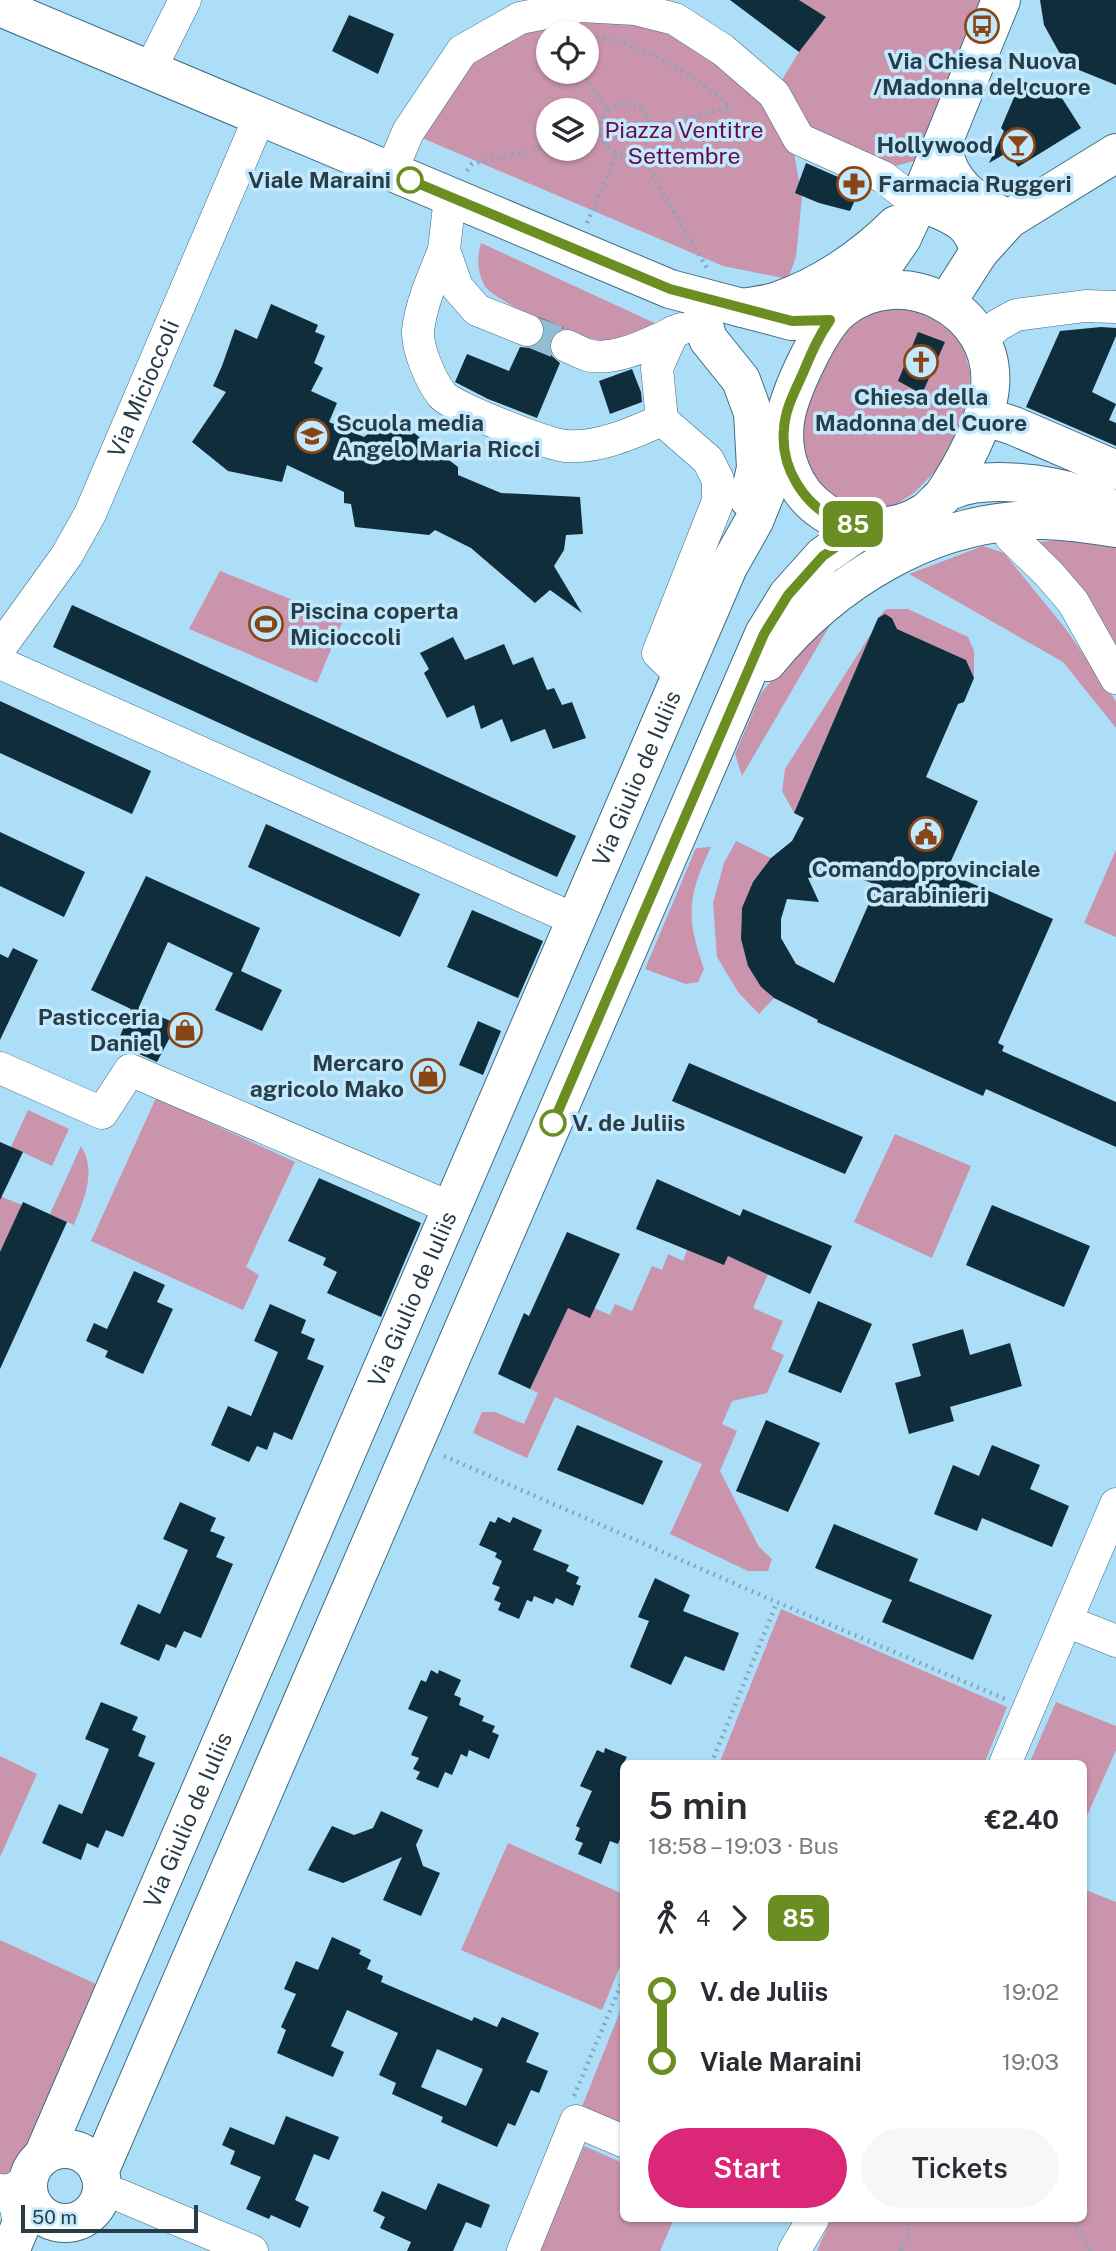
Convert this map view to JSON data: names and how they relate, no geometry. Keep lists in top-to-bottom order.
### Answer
{
  "streets": {
    "main road": ["Via Giulio de Iuliis"],
    "street": ["Via Micioccoli"]
  },
  "parks": ["Piazza Ventitre Settembre"],
  "places": {
    "bus stop": ["Via Chiesa Nuova /Madonna del cuore"],
    "bar": ["Hollywood"],
    "other": ["Viale Maraini", "V. de Juliis"],
    "pharmacy": ["Farmacia Ruggeri"],
    "church": ["Chiesa della Madonna del Cuore"],
    "school or university": ["Scuola media Angelo Maria Ricci"],
    "sports": ["Piscina coperta Micioccoli"],
    "public building": ["Comando provinciale Carabinieri"],
    "shop": ["Pasticceria Daniel", "Mercaro agricolo Mako"]
  },
  "lines": ["bus line 85"],
  "scale_bar": "50 m",
  "page": {
    "on_map": "85",
    "heading": ["5 min", "18:58 – 19:03 · Bus", "€2.40"],
    "legs": ["4", "85"],
    "list": [
      {
        "name": "V. de Juliis",
        "value": "19:02"
      },
      {
        "name": "Viale Maraini",
        "value": "19:03"
      }
    ],
    "buttons": ["Start", "Tickets"],
    "scale": "50 m"
  }
}
